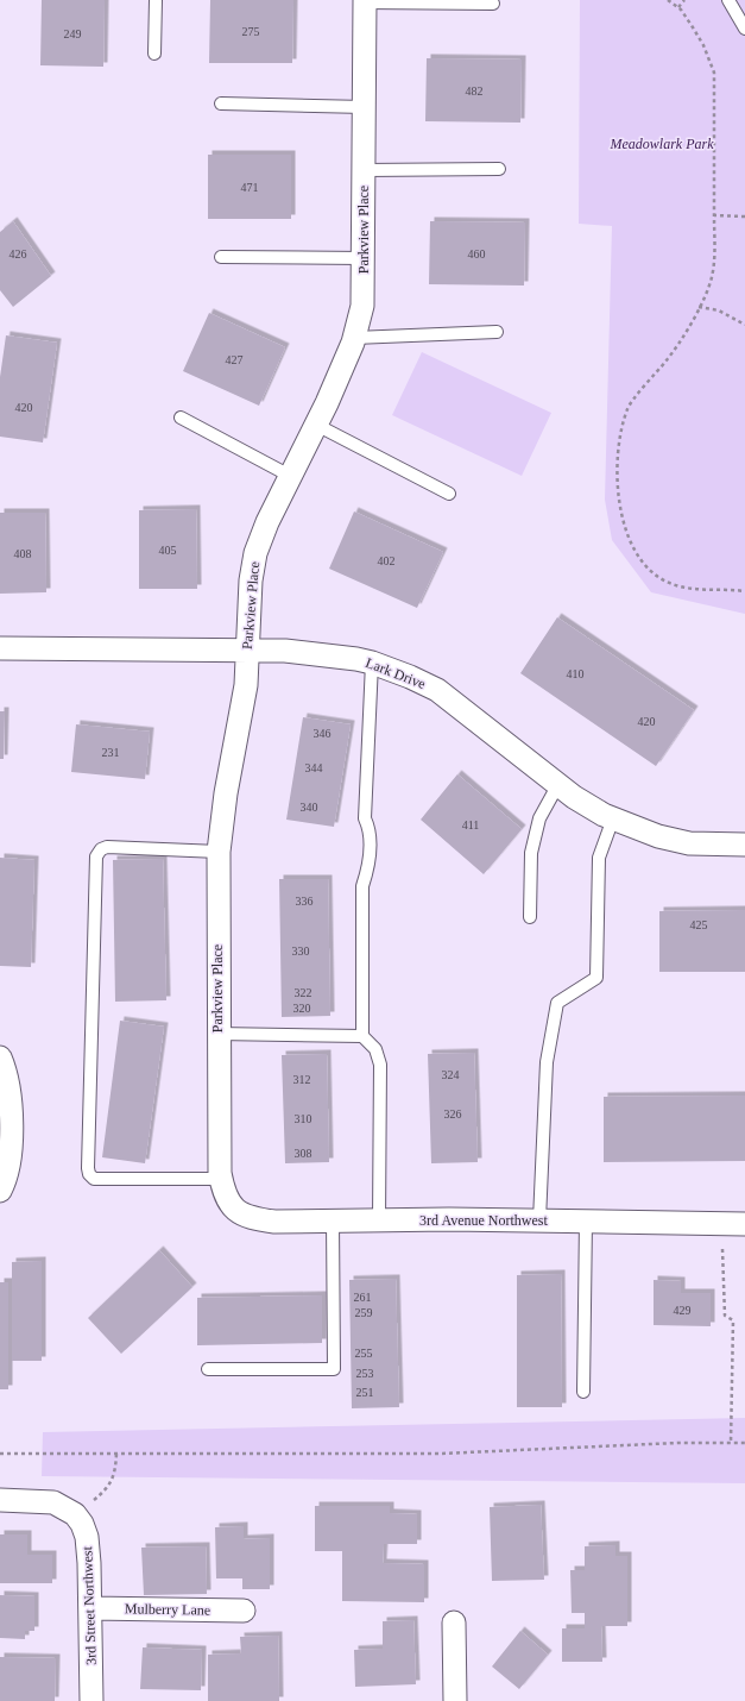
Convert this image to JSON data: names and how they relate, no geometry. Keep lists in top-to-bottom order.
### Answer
{
  "streets": {
    "street": [
      "Parkview Place",
      "Lark Drive",
      "3rd Avenue Northwest",
      "3rd Street Northwest",
      "Mulberry Lane"
    ]
  },
  "crossings": [
    ["Parkview Place", "Lark Drive"],
    ["Parkview Place", "3rd Avenue Northwest"],
    ["3rd Street Northwest", "Mulberry Lane"]
  ],
  "parks": ["Meadowlark Park"],
  "house_numbers": [
    "275",
    "249",
    "482",
    "471",
    "426",
    "460",
    "427",
    "420",
    "405",
    "408",
    "402",
    "410",
    "420",
    "346",
    "231",
    "344",
    "340",
    "411",
    "336",
    "425",
    "330",
    "322",
    "320",
    "324",
    "312",
    "326",
    "310",
    "308",
    "261",
    "429",
    "259",
    "255",
    "253",
    "251"
  ]
}
